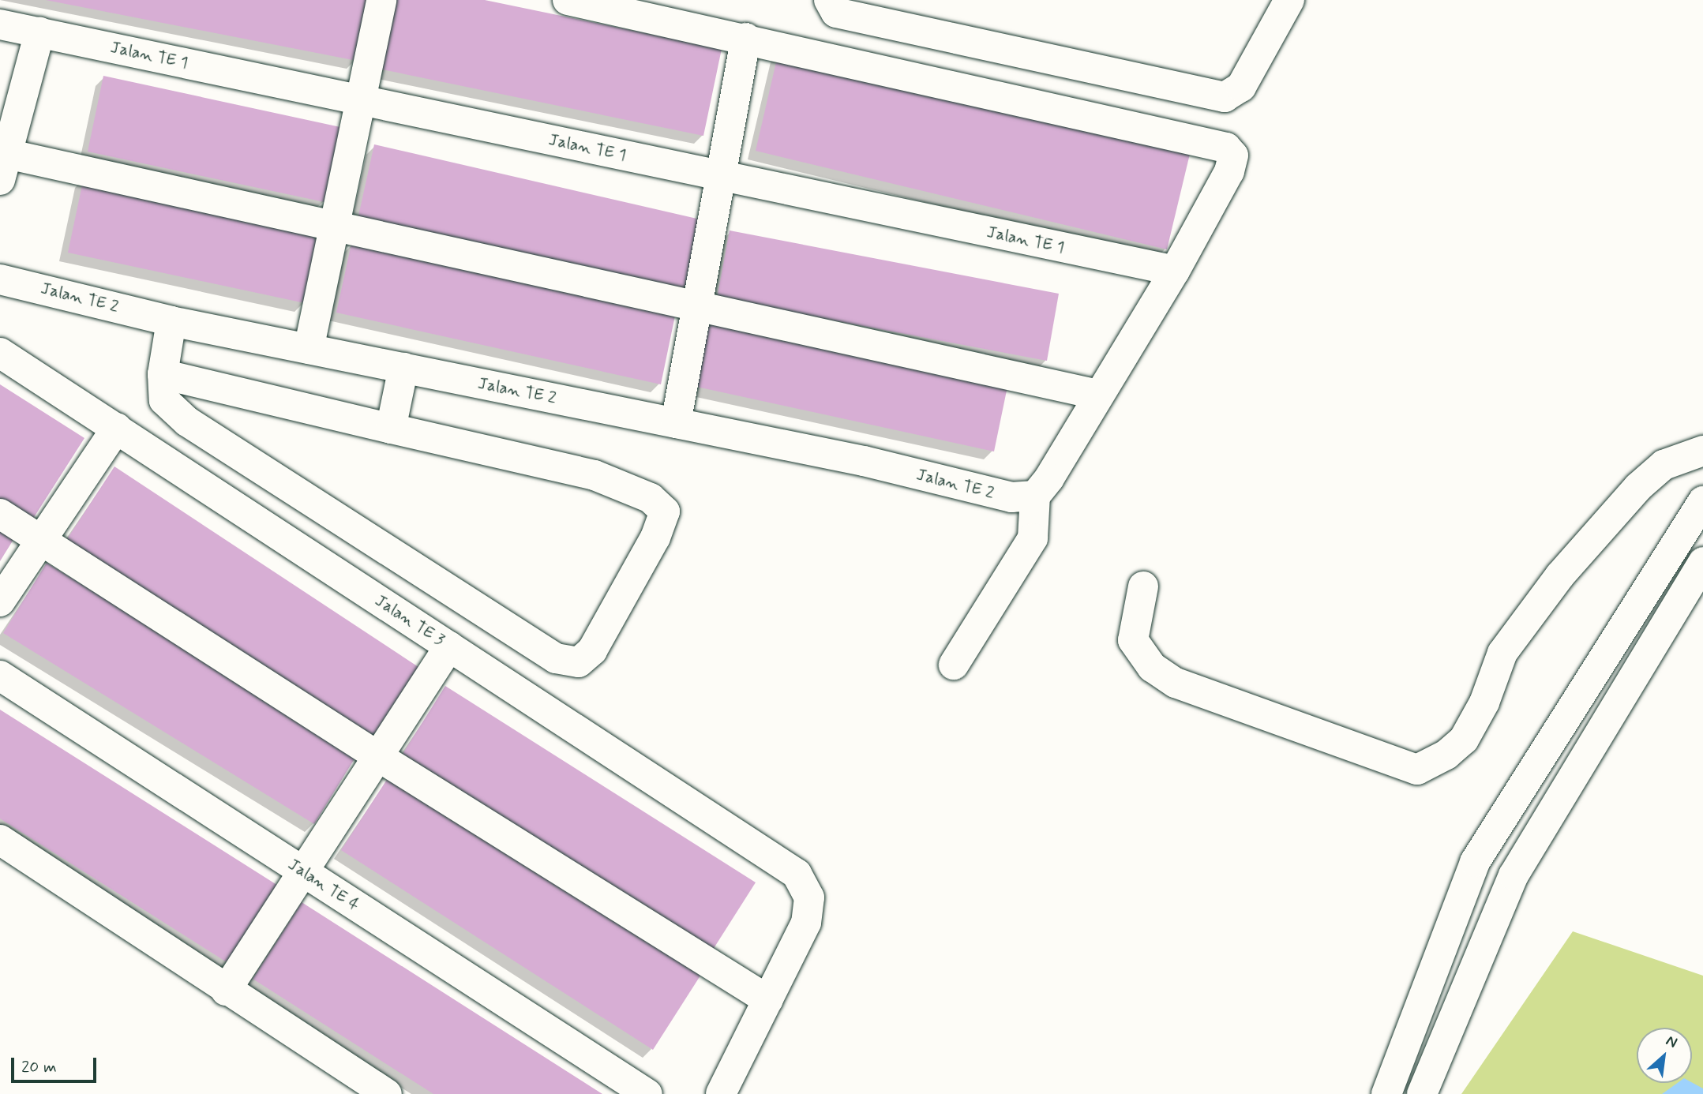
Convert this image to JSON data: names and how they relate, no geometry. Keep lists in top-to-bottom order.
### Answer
{
  "streets": {
    "street": [
      "Jalan TE 1",
      "Jalan TE 2",
      "Jalan TE 3",
      "Jalan TE 4"
    ]
  },
  "scale_bar": "20 m",
  "north": "top right"
}
